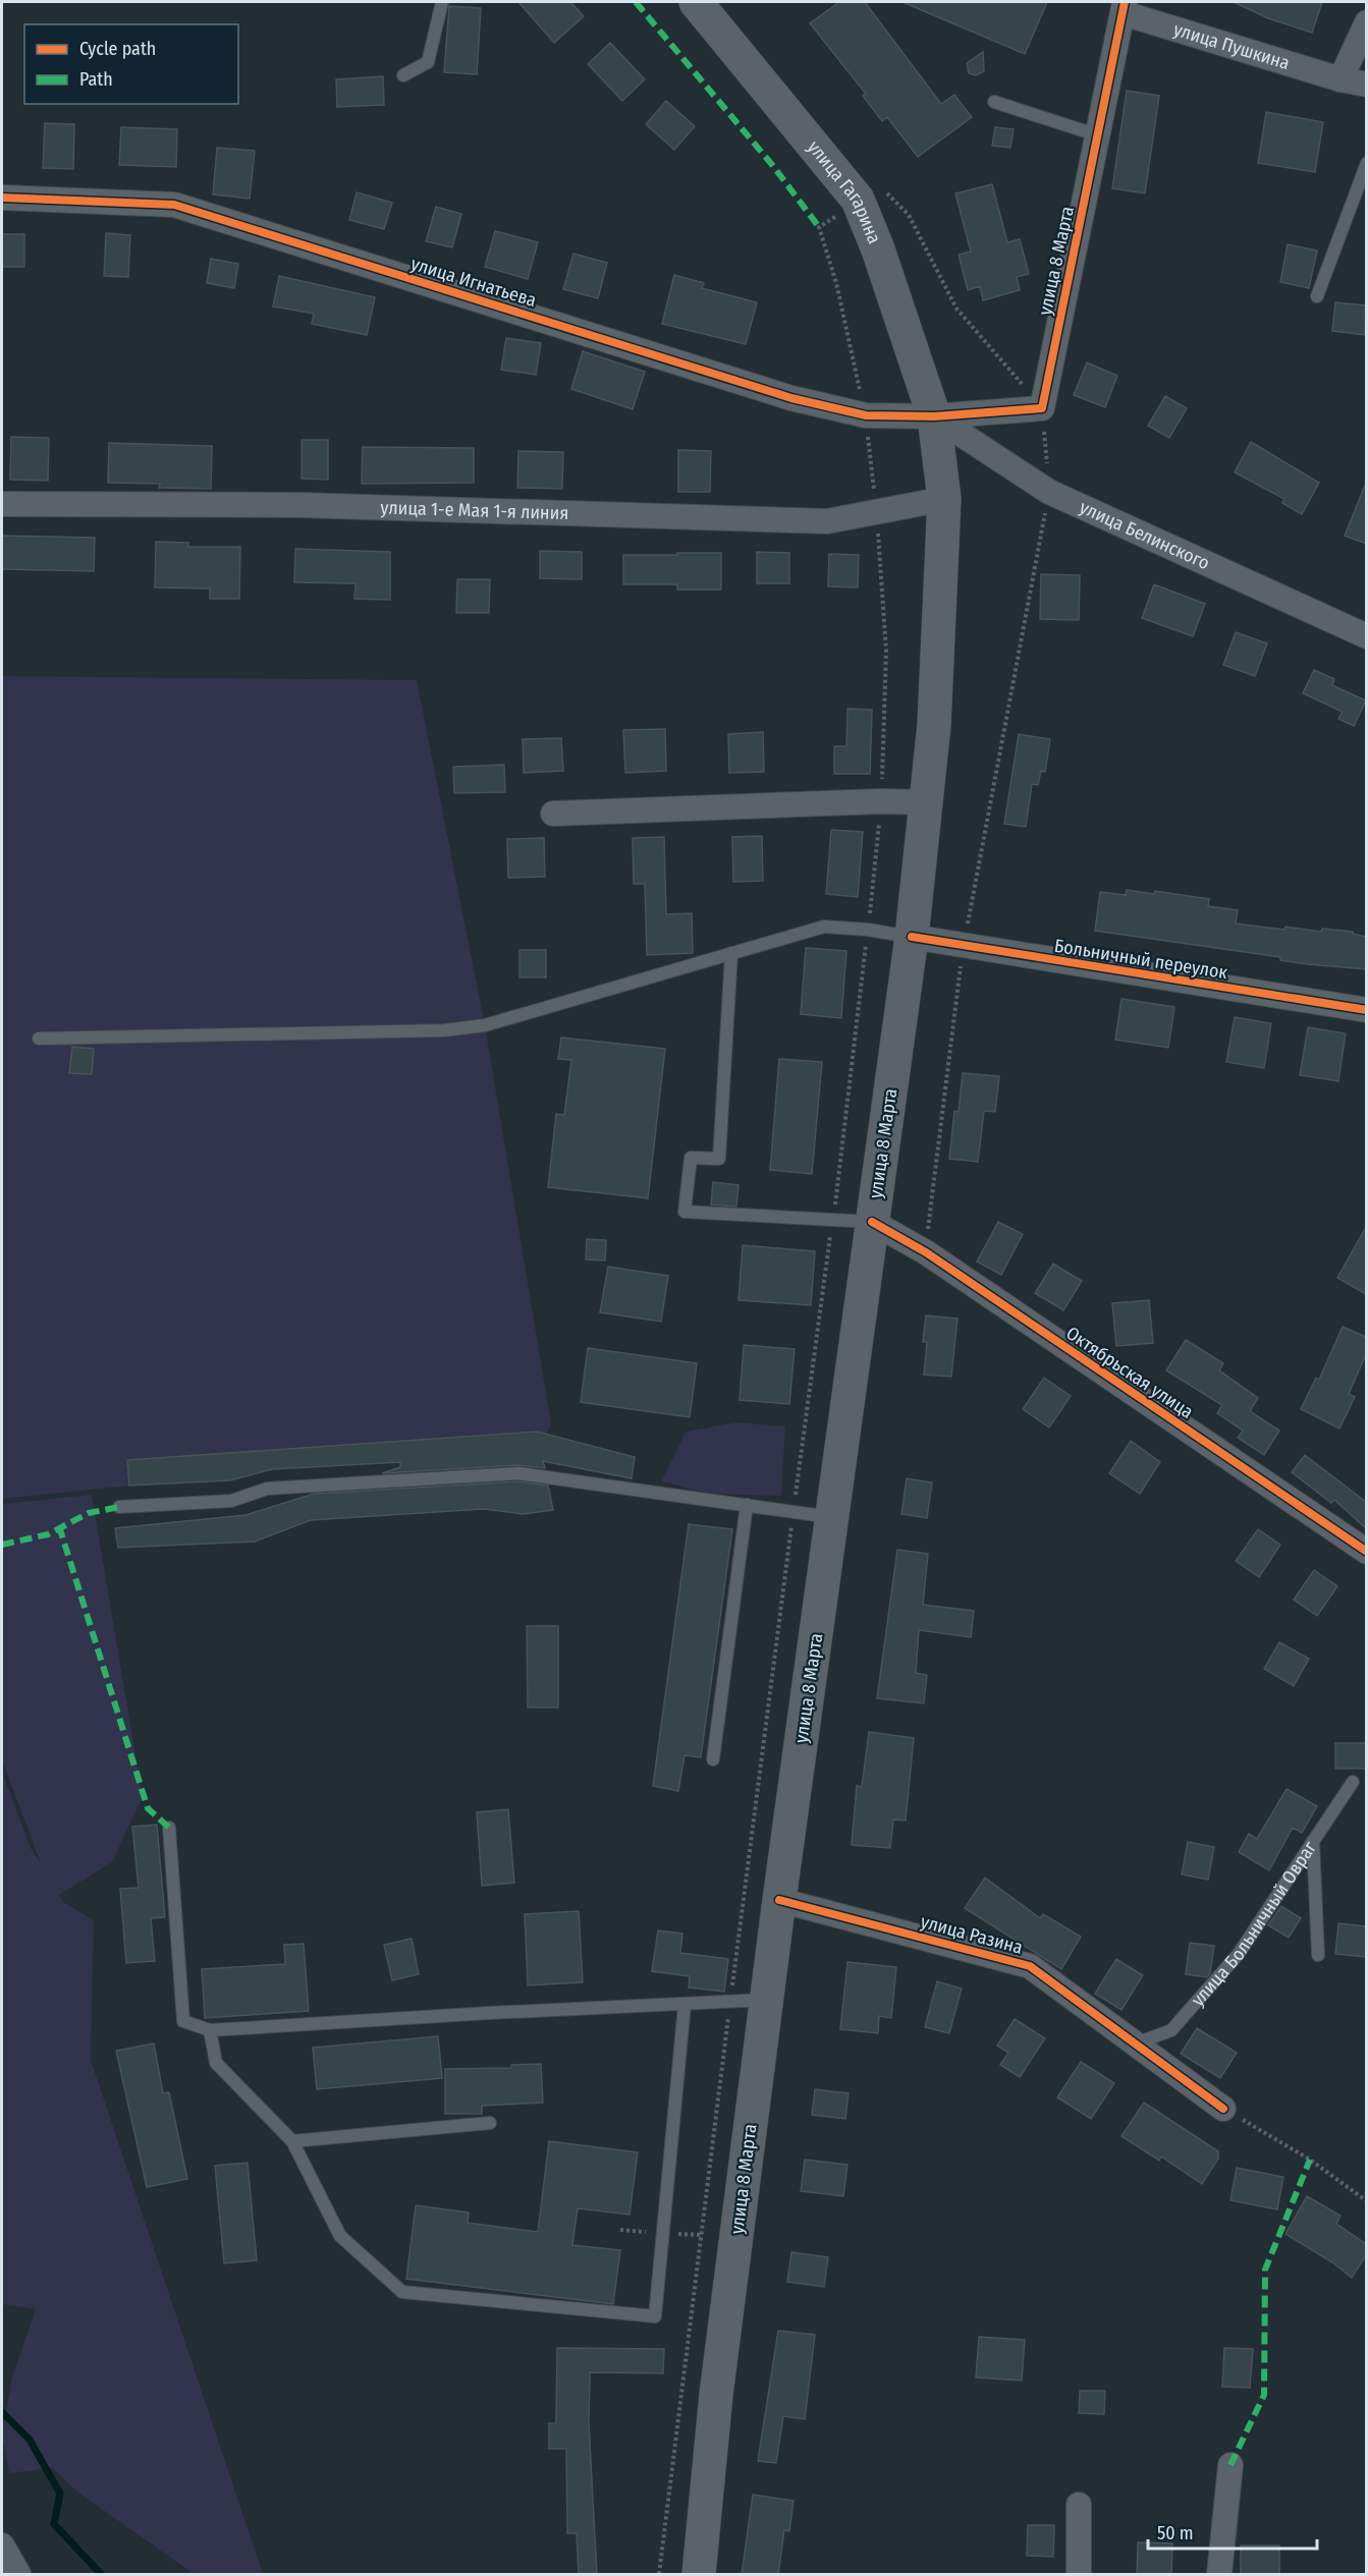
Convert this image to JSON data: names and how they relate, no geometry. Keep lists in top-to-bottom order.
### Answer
{
  "streets": {
    "main road": ["улица Гагарина", "улица 8 Марта"],
    "street": [
      "улица Пушкина",
      "улица Игнатьева",
      "улица 1-е Мая 1-я линия",
      "улица Белинского",
      "Больничный переулок",
      "Октябрьская улица",
      "улица Разина"
    ],
    "lane": ["улица Больничный Овраг"]
  },
  "crossings": [
    ["улица Пушкина", "улица 8 Марта"],
    ["улица Гагарина", "улица 8 Марта"],
    ["улица Гагарина", "улица Игнатьева"],
    ["улица Гагарина", "улица Белинского"],
    ["улица 8 Марта", "улица Игнатьева"],
    ["улица 8 Марта", "улица 1-е Мая 1-я линия"],
    ["улица 8 Марта", "улица Белинского"],
    ["улица 8 Марта", "Больничный переулок"],
    ["улица 8 Марта", "Октябрьская улица"],
    ["улица 8 Марта", "улица Разина"],
    ["улица Игнатьева", "улица Белинского"],
    ["улица Больничный Овраг", "улица Разина"]
  ],
  "legend": ["Cycle path", "Path"],
  "scale_bar": "50 m"
}
